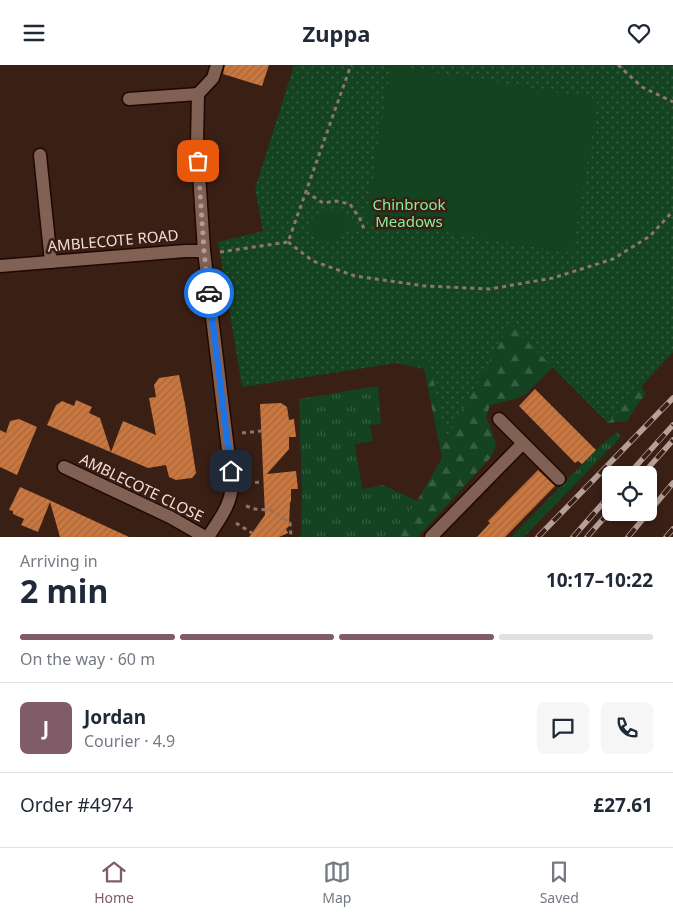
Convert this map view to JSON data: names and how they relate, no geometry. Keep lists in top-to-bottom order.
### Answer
{
  "streets": {
    "street": ["AMBLECOTE ROAD", "AMBLECOTE CLOSE"]
  },
  "parks": ["Chinbrook Meadows"],
  "page": {
    "header": "Zuppa",
    "heading": ["2 min", "Arriving in", "10:17–10:22"],
    "panel": [
      "Jordan",
      "Courier · 4.9",
      "Order #4974",
      "£27.61"
    ],
    "bar": "On the way · 60 m",
    "round": "J",
    "tabs": ["Home", "Map", "Saved"]
  }
}
